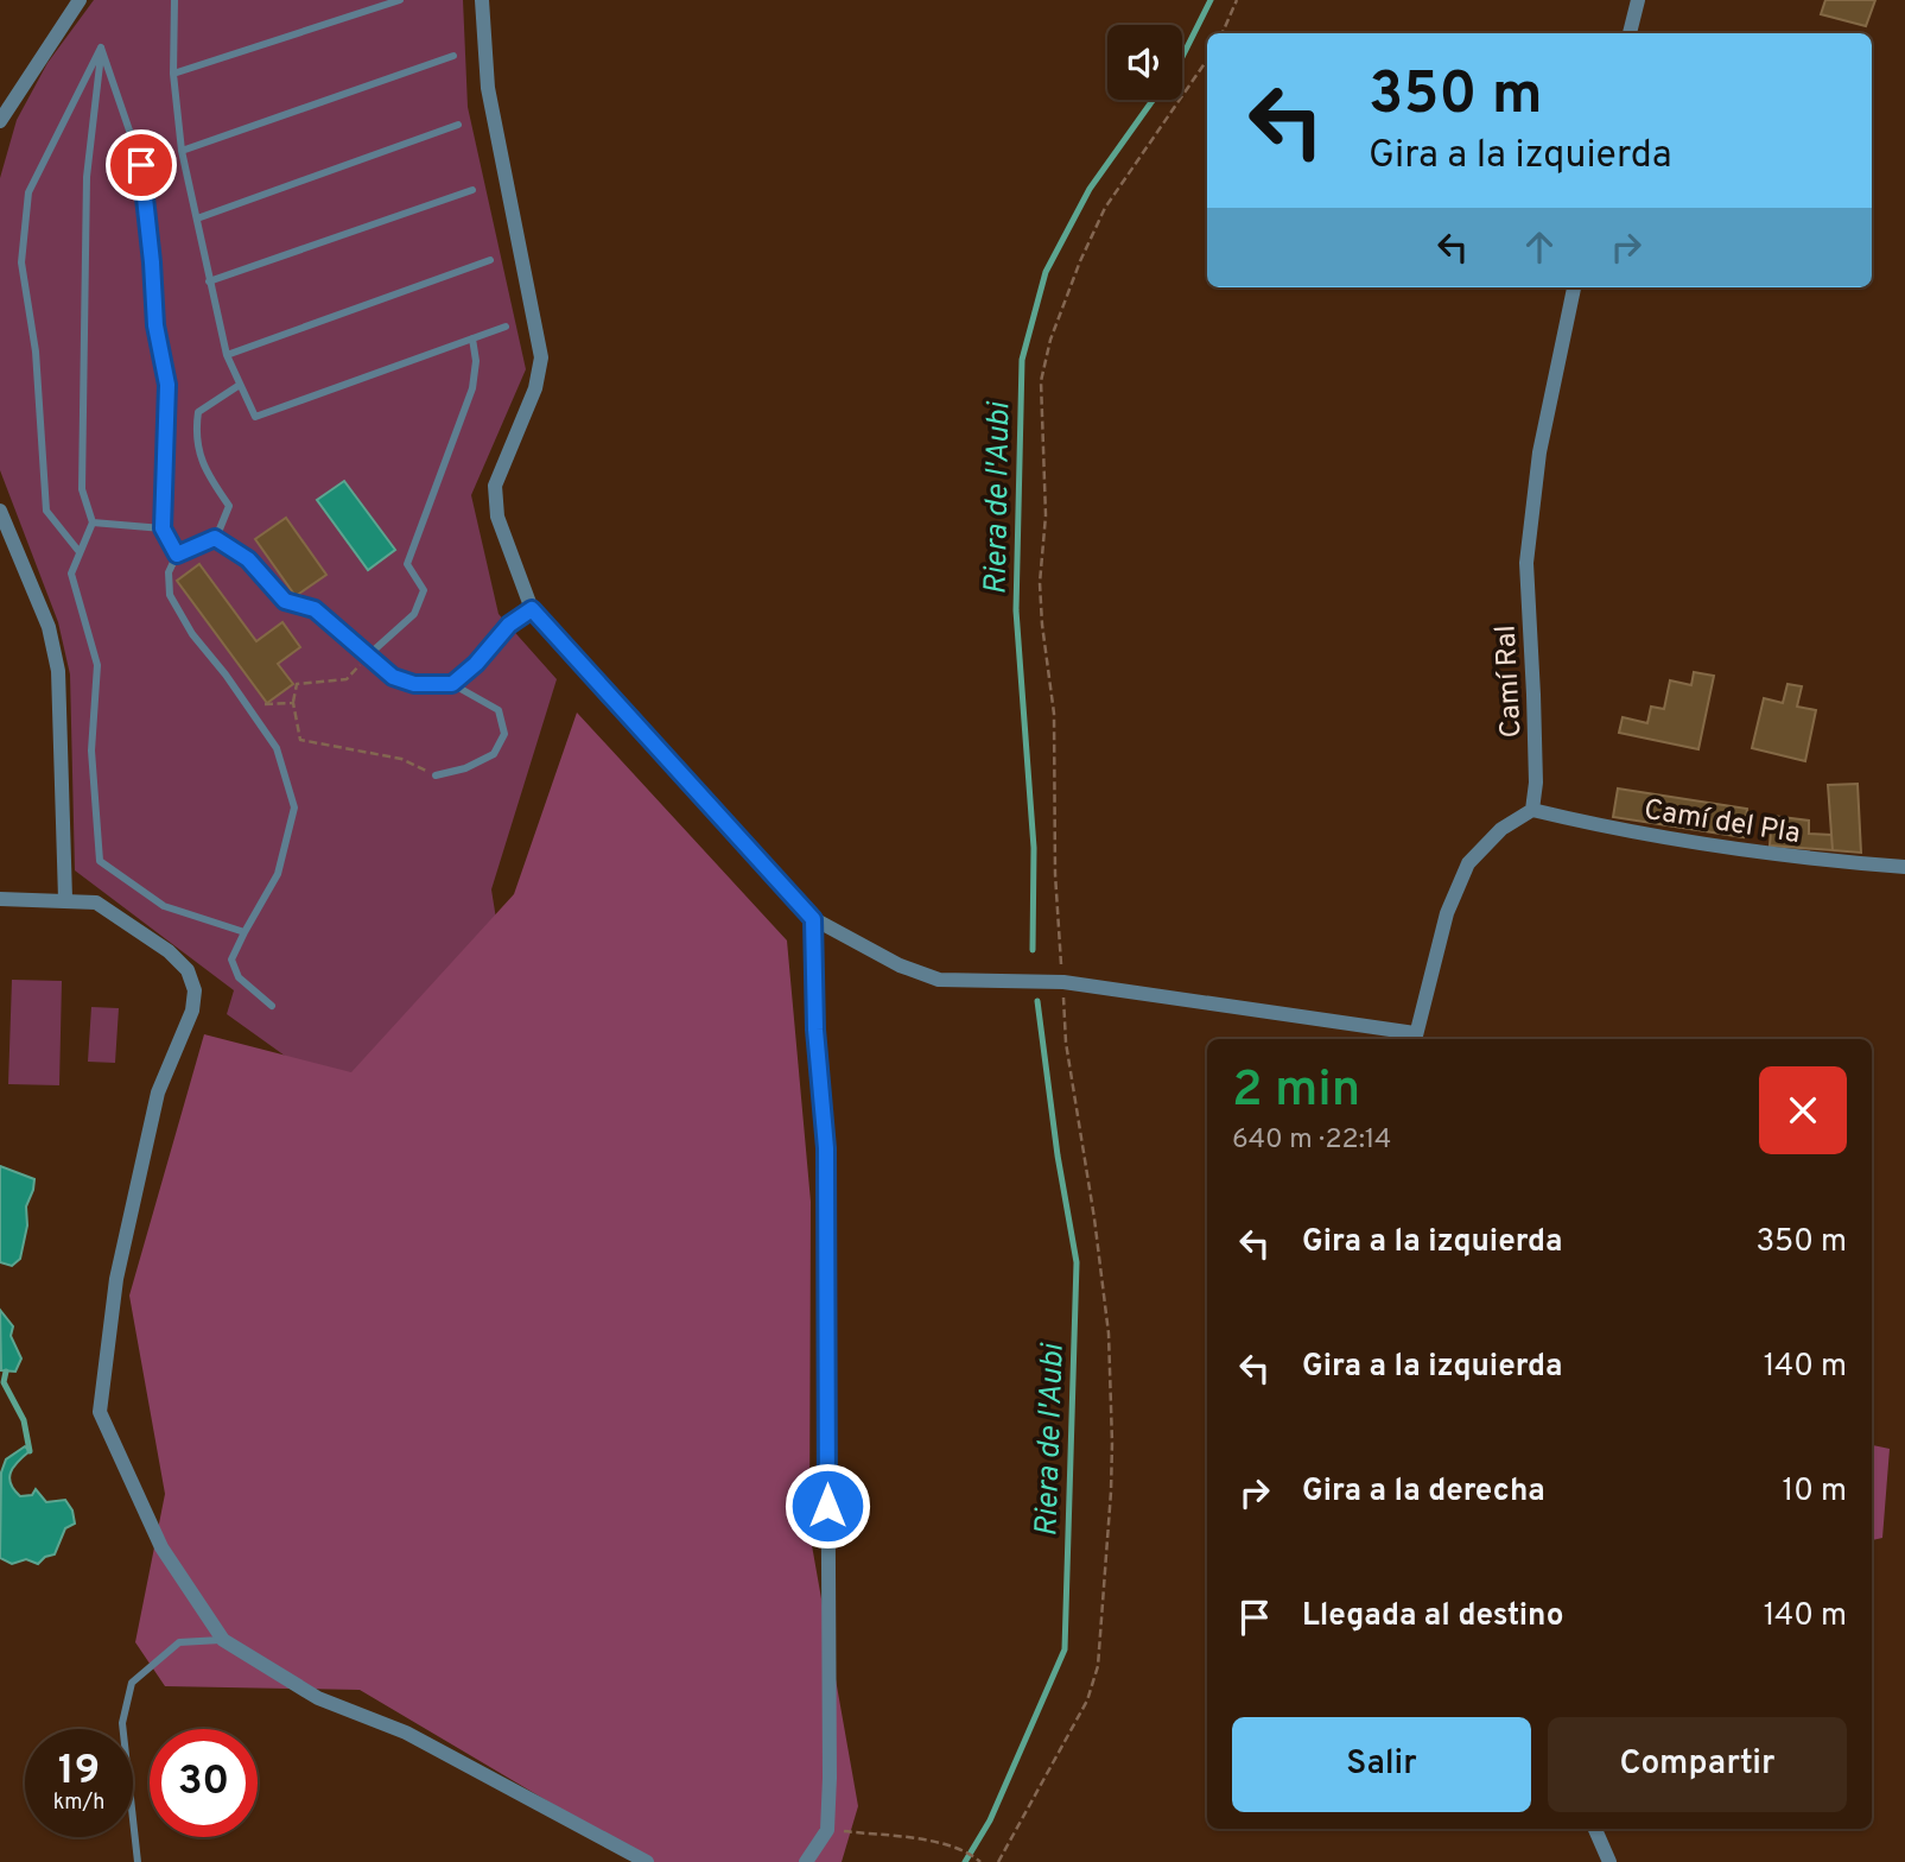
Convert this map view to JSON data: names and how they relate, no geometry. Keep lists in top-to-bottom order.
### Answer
{
  "streets": {
    "street": ["Camí Ral", "Camí del Pla"]
  },
  "crossings": [
    ["Camí Ral", "Camí del Pla"]
  ],
  "water": ["Riera de l'Aubi"],
  "page": {
    "turn": ["350 m", "Gira a la izquierda"],
    "heading": ["2 min", "640 m · 22:14"],
    "list": [
      {
        "name": "Gira a la izquierda",
        "value": "350 m"
      },
      {
        "name": "Gira a la izquierda",
        "value": "140 m"
      },
      {
        "name": "Gira a la derecha",
        "value": "10 m"
      },
      {
        "name": "Llegada al destino",
        "value": "140 m"
      }
    ],
    "buttons": ["Salir", "Compartir"],
    "speed": "19 km/h",
    "limit": "30"
  }
}
